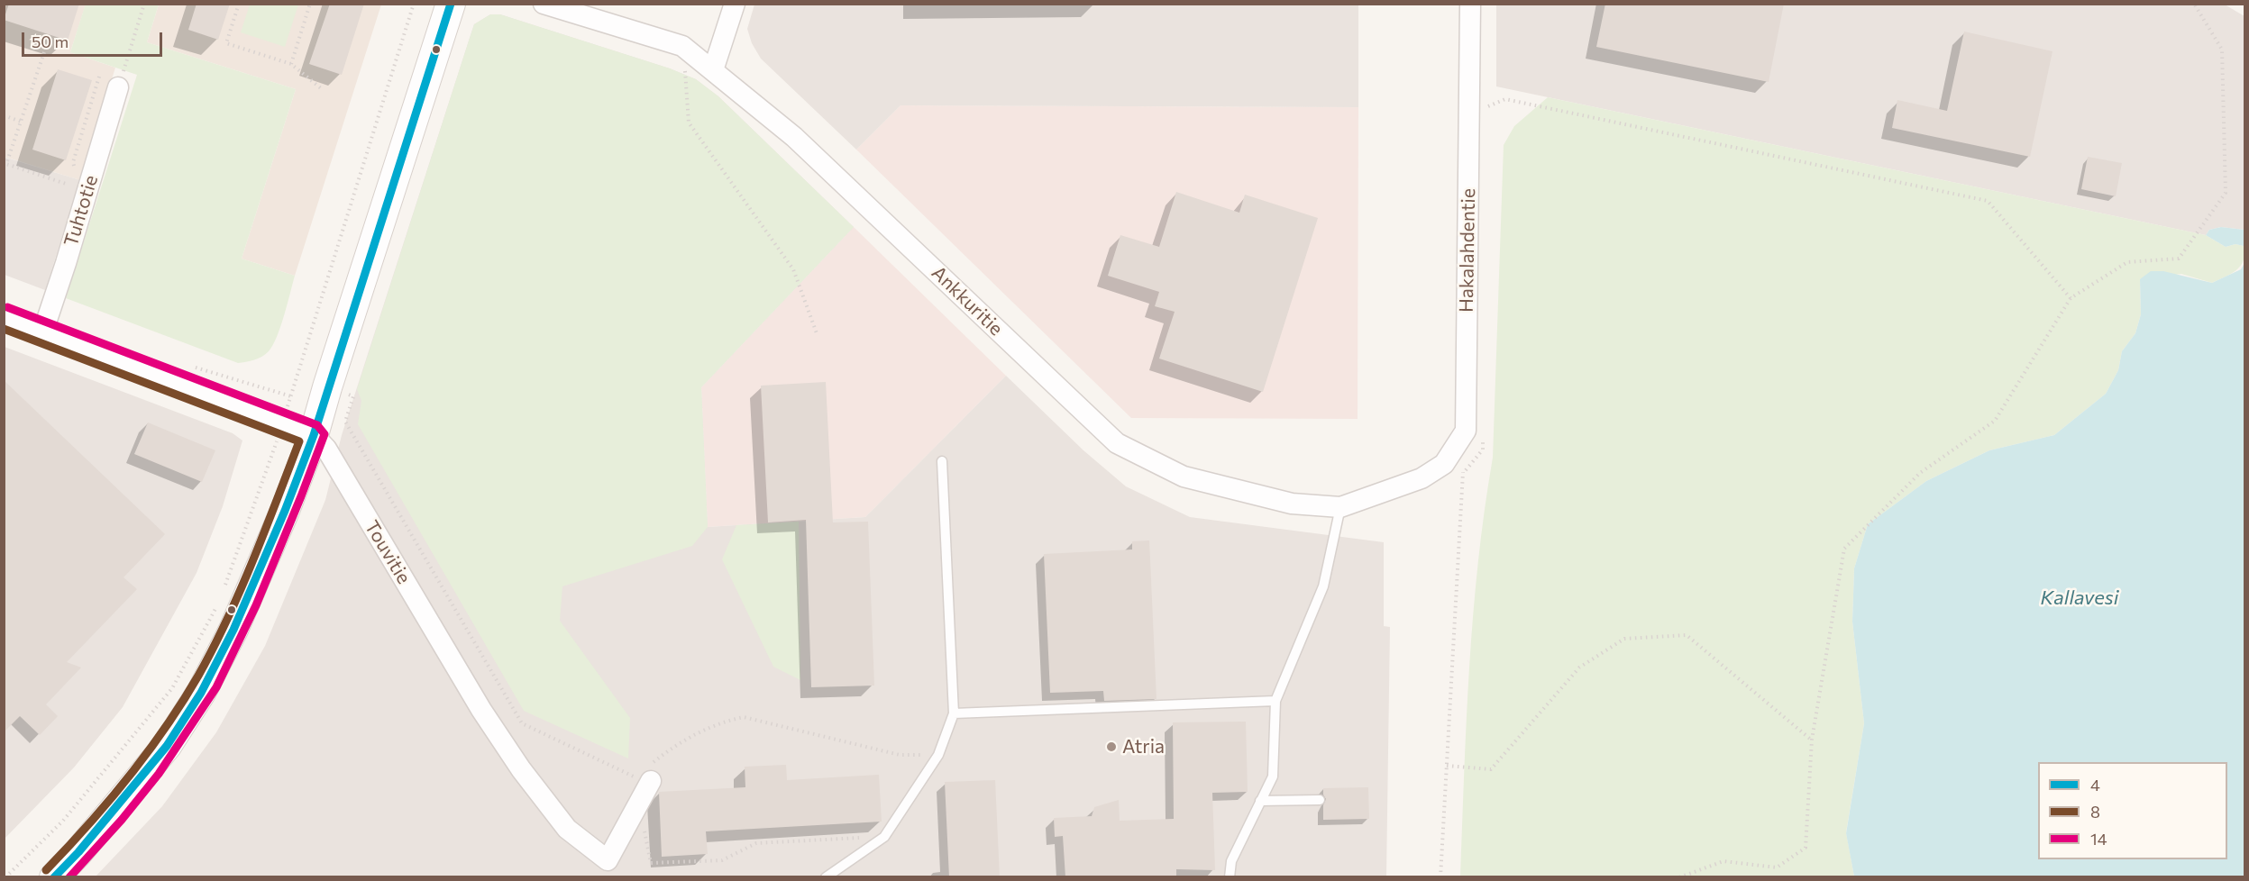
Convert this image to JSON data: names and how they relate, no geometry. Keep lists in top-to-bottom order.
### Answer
{
  "streets": {
    "street": [
      "Tuhtotie",
      "Hakalahdentie",
      "Ankkuritie",
      "Touvitie"
    ]
  },
  "crossings": [
    ["Tuhtotie", "Touvitie"],
    ["Hakalahdentie", "Ankkuritie"]
  ],
  "water": ["Kallavesi"],
  "places": ["Atria"],
  "lines": ["transit line 4", "transit line 14", "transit line 8"],
  "legend": ["4", "8", "14"],
  "scale_bar": "50 m"
}
